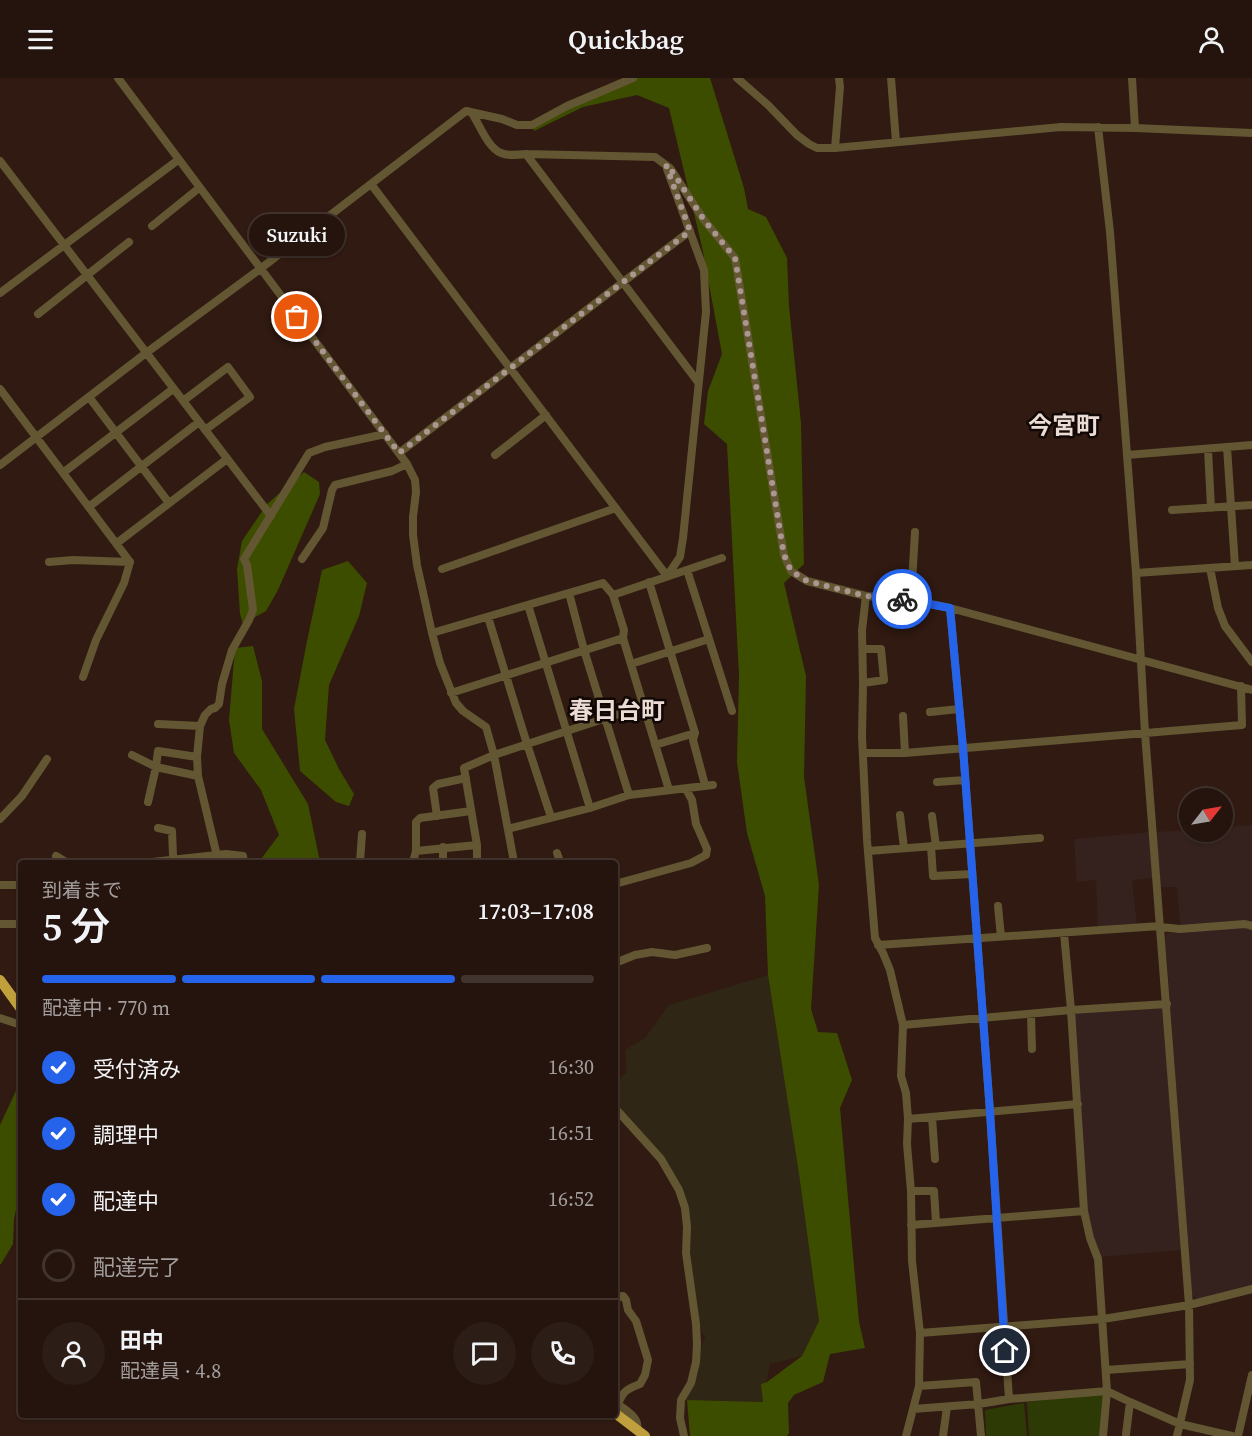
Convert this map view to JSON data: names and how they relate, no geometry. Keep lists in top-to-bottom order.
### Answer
{
  "districts": ["今宮町", "春日台町"],
  "places": ["Suzuki"],
  "north": "top right",
  "page": {
    "header": "Quickbag",
    "bubble": "Suzuki",
    "heading": ["5 分", "到着まで", "17:03–17:08"],
    "panel": ["田中", "配達員 · 4.8"],
    "bar": "配達中 · 770 m",
    "list": [
      ["受付済み", "16:30"],
      ["調理中", "16:51"],
      ["配達中", "16:52"],
      "配達完了"
    ]
  }
}
